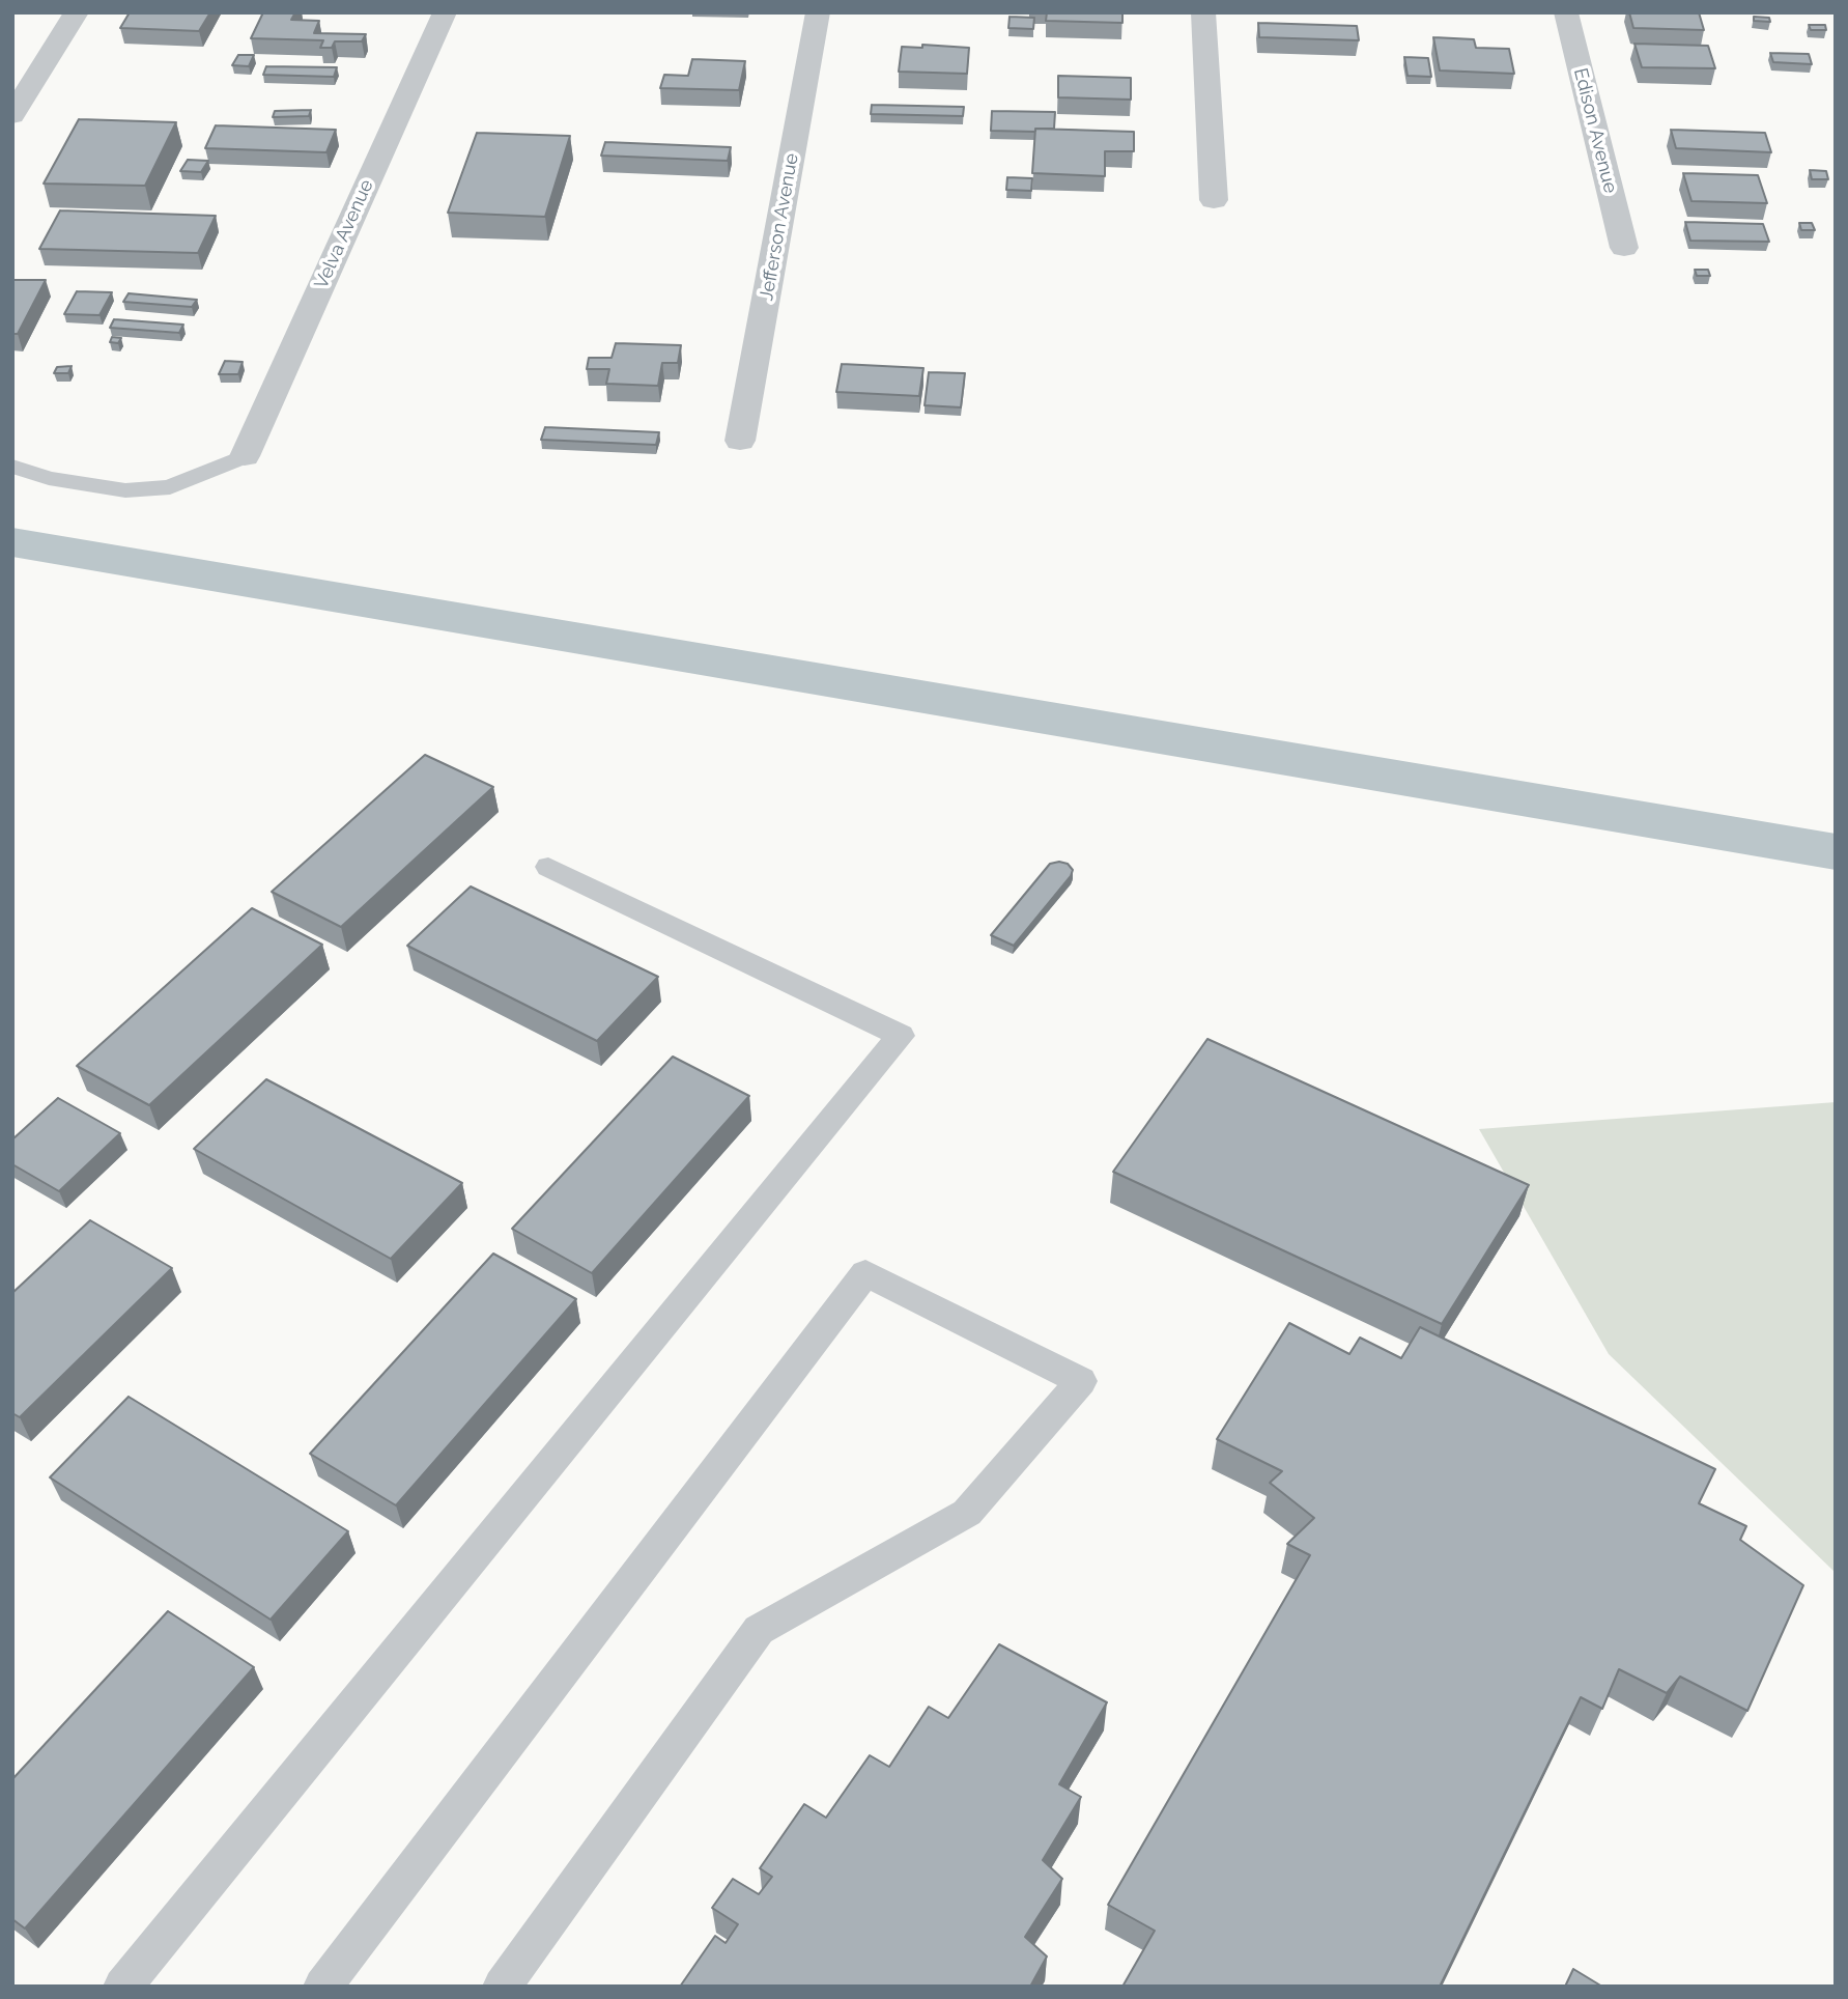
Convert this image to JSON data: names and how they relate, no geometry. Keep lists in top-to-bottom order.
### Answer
{
  "streets": {
    "street": ["Edison Avenue", "Jefferson Avenue", "Velva Avenue"]
  }
}
